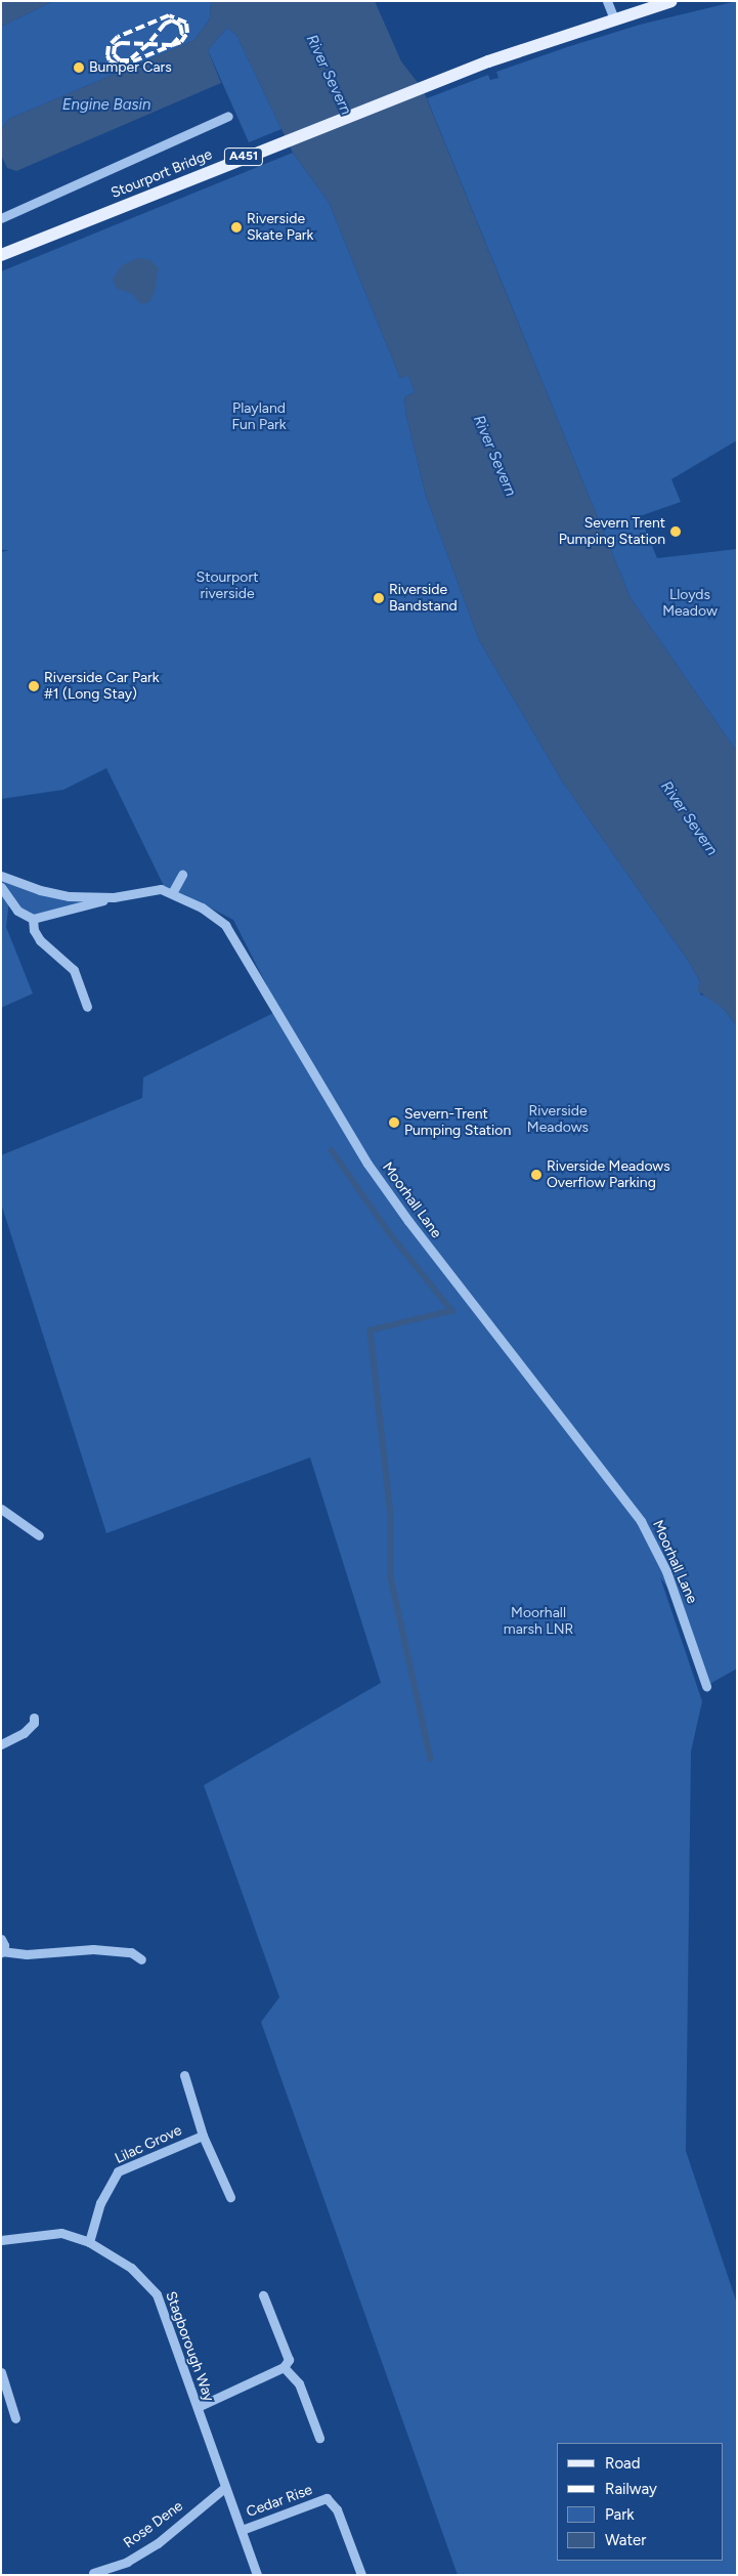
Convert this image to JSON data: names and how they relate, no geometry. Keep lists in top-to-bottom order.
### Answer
{
  "streets": {
    "main road": ["A451", "Stourport Bridge"],
    "street": [
      "Moorhall Lane",
      "Lilac Grove",
      "Stagborough Way",
      "Cedar Rise",
      "Rose Dene"
    ]
  },
  "crossings": [
    ["A451", "Stourport Bridge"],
    ["Lilac Grove", "Stagborough Way"],
    ["Stagborough Way", "Cedar Rise"],
    ["Stagborough Way", "Rose Dene"]
  ],
  "water": ["River Severn", "Engine Basin"],
  "parks": [
    "Playland Fun Park",
    "Stourport riverside",
    "Lloyds Meadow",
    "Riverside Meadows",
    "Moorhall marsh LNR"
  ],
  "places": [
    "Bumper Cars",
    "Riverside Skate Park",
    "Severn Trent Pumping Station",
    "Riverside Bandstand",
    "Riverside Car Park #1 (Long Stay)",
    "Severn-Trent Pumping Station",
    "Riverside Meadows Overflow Parking"
  ],
  "legend": [
    "Road",
    "Railway",
    "Park",
    "Water"
  ]
}
